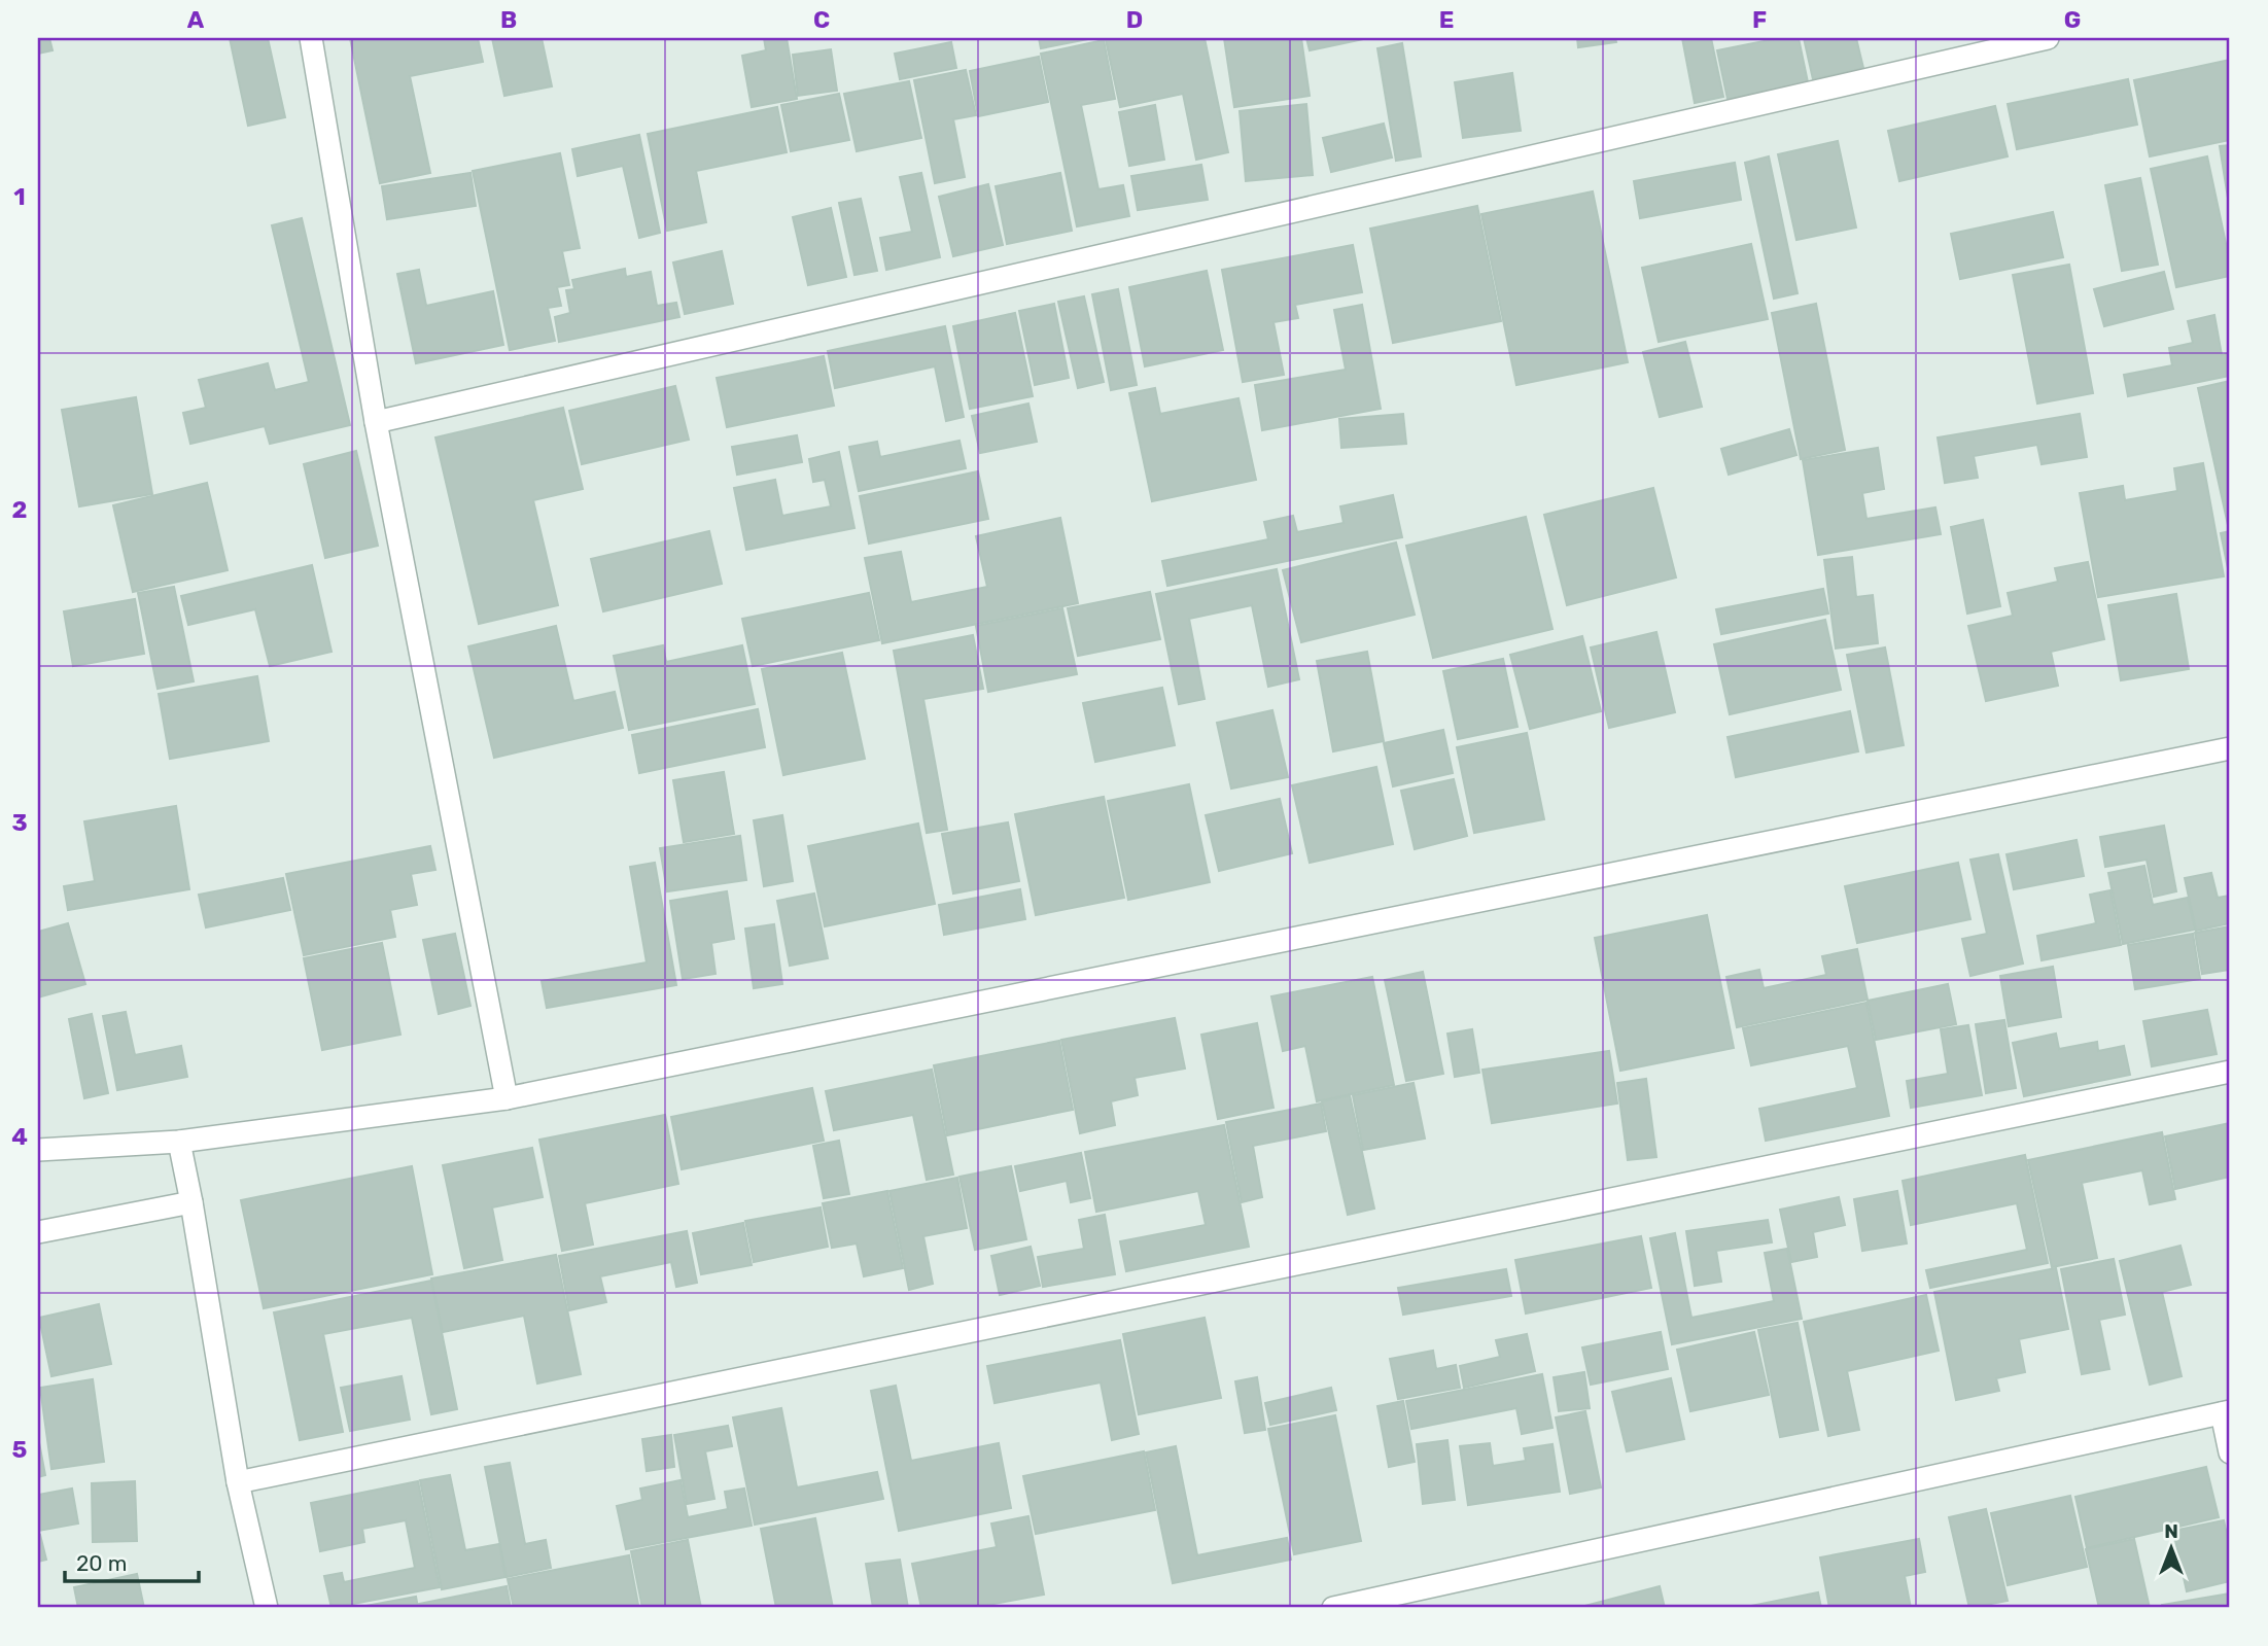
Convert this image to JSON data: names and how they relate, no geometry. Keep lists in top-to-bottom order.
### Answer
{
  "scale_bar": "20 m",
  "north": "top",
  "grid": {
    "columns": [
      "A",
      "B",
      "C",
      "D",
      "E",
      "F",
      "G"
    ],
    "rows": [
      "1",
      "2",
      "3",
      "4",
      "5"
    ]
  }
}
